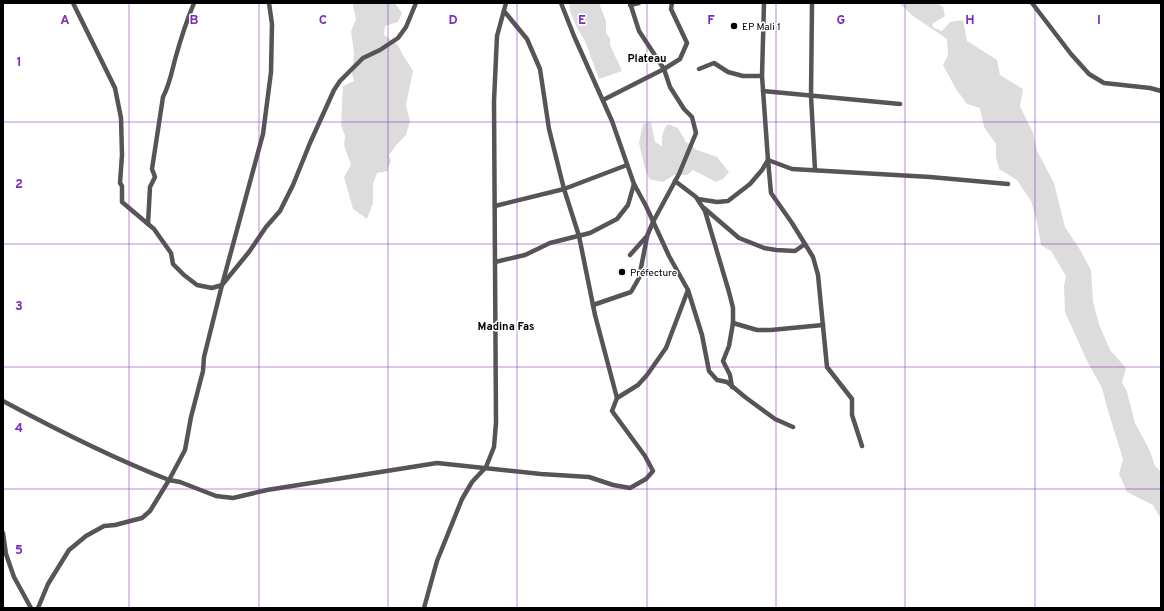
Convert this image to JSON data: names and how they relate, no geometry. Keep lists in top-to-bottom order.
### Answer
{
  "districts": ["Plateau", "Madina Fas"],
  "places": ["EP Mali 1", "Préfecture"],
  "grid": {
    "columns": [
      "A",
      "B",
      "C",
      "D",
      "E",
      "F",
      "G",
      "H",
      "I"
    ],
    "rows": [
      "1",
      "2",
      "3",
      "4",
      "5"
    ]
  }
}
